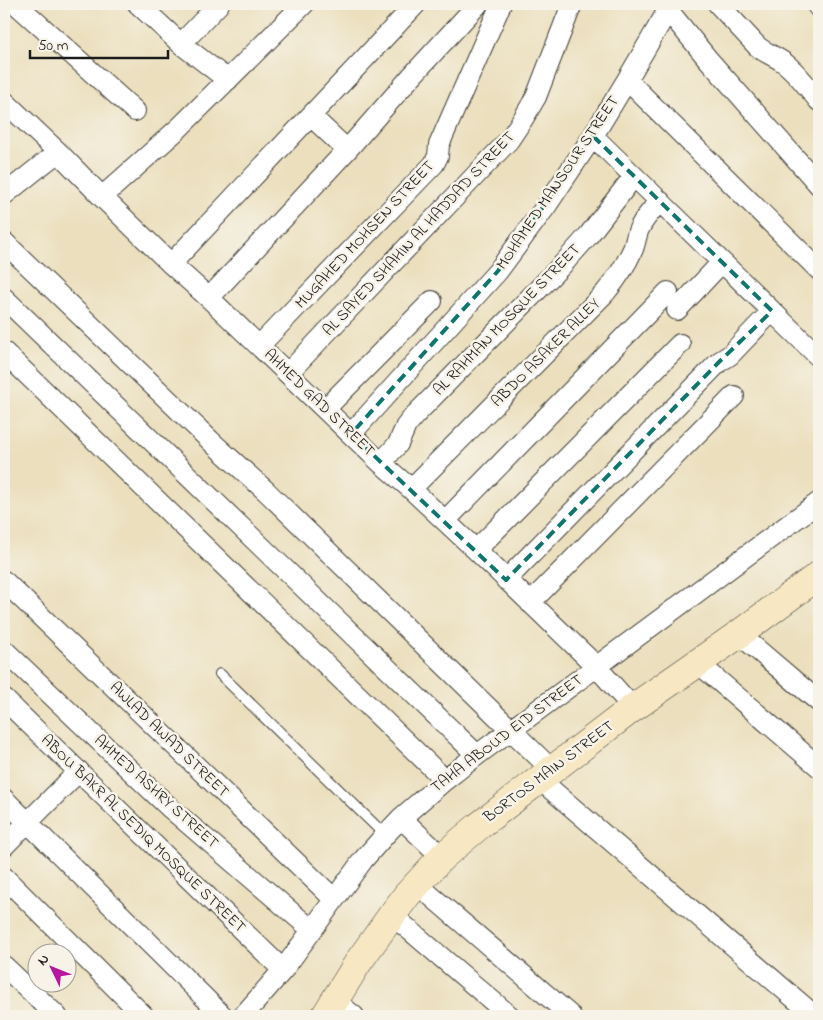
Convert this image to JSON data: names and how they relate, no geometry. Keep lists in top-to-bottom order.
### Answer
{
  "streets": {
    "street": [
      "MOHAMED MANSOUR STREET",
      "AL SAYED SHAHIN AL HADDAD STREET",
      "MUGAHED MOHSEN STREET",
      "AL RAHMAN MOSQUE STREET",
      "ABDO ASAKER ALLEY",
      "AHMED GAD STREET",
      "TAHA ABOUD EID STREET",
      "AWLAD AWAD STREET",
      "BORTOS MAIN STREET",
      "AHMED ASHRY STREET",
      "ABOU BAKR AL SEDIQ MOSQUE STREET"
    ]
  },
  "crossings": [
    ["MOHAMED MANSOUR STREET", "AHMED GAD STREET"],
    ["AL SAYED SHAHIN AL HADDAD STREET", "AHMED GAD STREET"],
    ["MUGAHED MOHSEN STREET", "AHMED GAD STREET"],
    ["AL RAHMAN MOSQUE STREET", "AHMED GAD STREET"],
    ["ABDO ASAKER ALLEY", "AHMED GAD STREET"],
    ["AHMED GAD STREET", "TAHA ABOUD EID STREET"],
    ["AHMED GAD STREET", "BORTOS MAIN STREET"],
    ["TAHA ABOUD EID STREET", "AWLAD AWAD STREET"],
    ["TAHA ABOUD EID STREET", "AHMED ASHRY STREET"],
    ["TAHA ABOUD EID STREET", "ABOU BAKR AL SEDIQ MOSQUE STREET"]
  ],
  "scale_bar": "50 m",
  "north": "top left"
}
